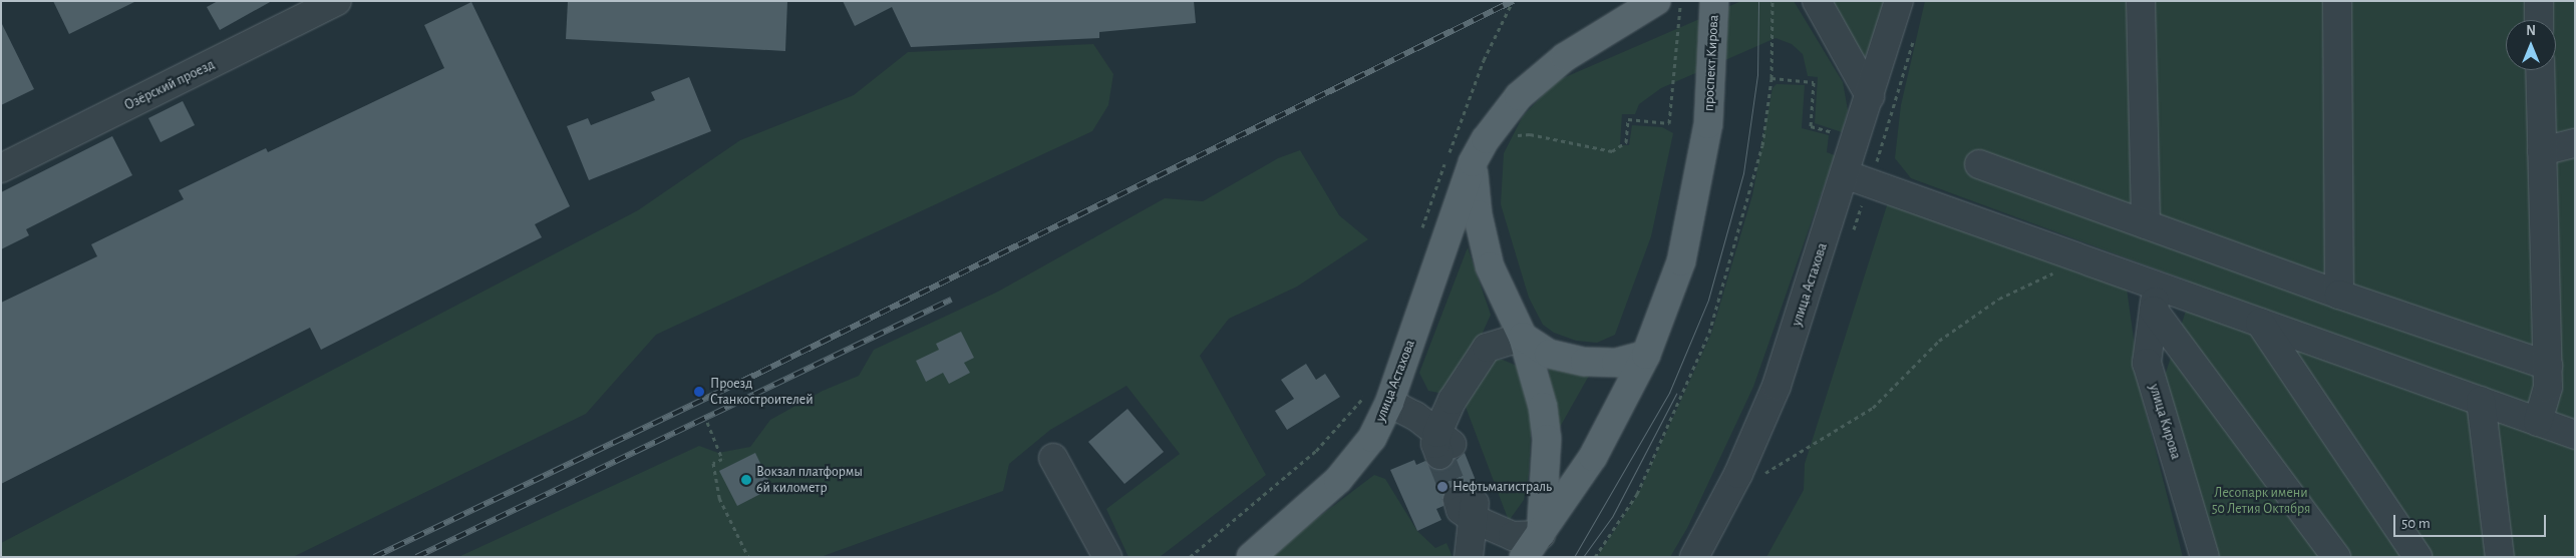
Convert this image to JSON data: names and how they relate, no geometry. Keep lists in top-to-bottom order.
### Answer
{
  "streets": {
    "main road": ["проспект Кирова", "улица Астахова"],
    "street": ["Озёрский проезд", "улица Кирова"]
  },
  "parks": ["Лесопарк имени 50 Летия Октября"],
  "places": ["Проезд Станкостроителей", "Вокзал платформы 6й километр", "Нефтьмагистраль"],
  "scale_bar": "50 m",
  "north": "top"
}
